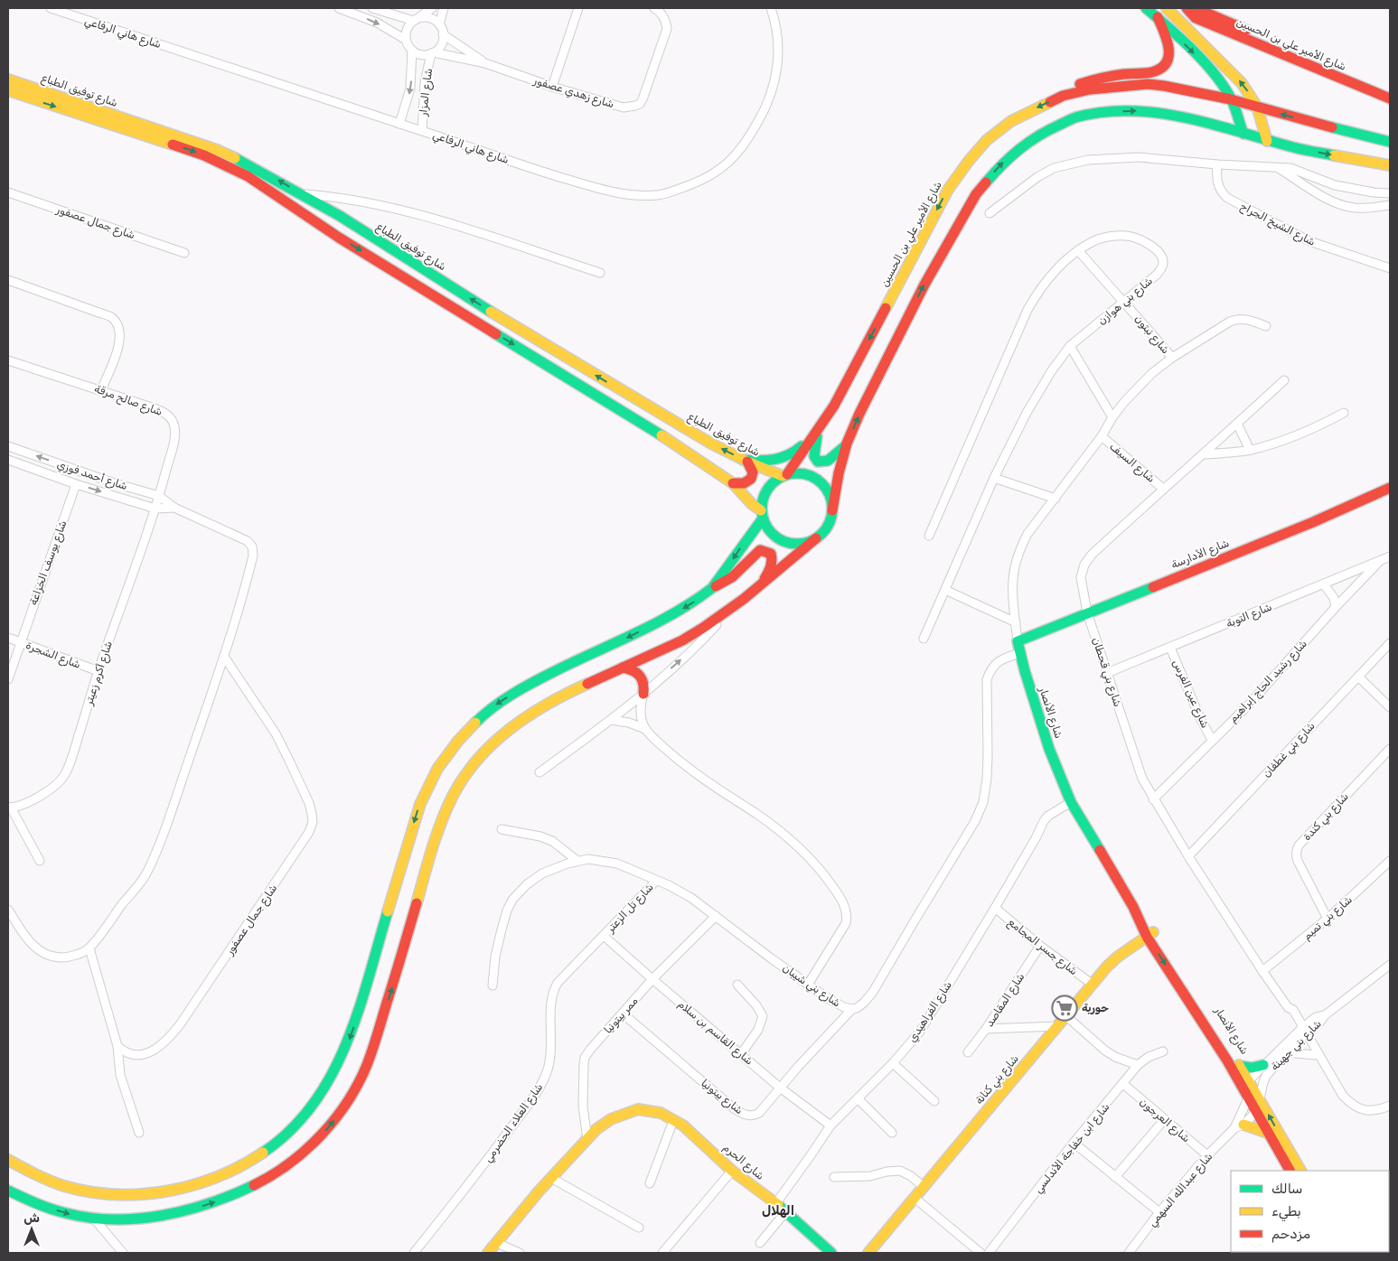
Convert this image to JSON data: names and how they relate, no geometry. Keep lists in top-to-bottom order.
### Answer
{
  "streets": {
    "main road": [
      "شارع الأمير علي بن الحسين",
      "شارع توفيق الطباع",
      "شارع الأدارسة",
      "شارع الأنصار",
      "شارع بني كنانة",
      "شارع الحرم"
    ],
    "street": [
      "شارع هاني الرفاعي",
      "شارع المزار",
      "شارع زهدي عصفور",
      "شارع جمال عصفور",
      "شارع الشيخ الجراح",
      "شارع بني هوازن",
      "شارع نبتون",
      "شارع صالح مرقة",
      "شارع السيف",
      "شارع أحمد فوزي",
      "شارع يوسف الخزاعة",
      "شارع التوبة",
      "شارع الشجرة",
      "شارع بني قحطان",
      "شارع أكرم زعيتر",
      "شارع رشيد الحاج إبراهيم",
      "شارع عين الفرس",
      "شارع بني غطفان",
      "شارع بني كندة",
      "شارع تل الزعتر",
      "شارع بني تميم",
      "شارع جسر المجامع",
      "شارع بني شيبان",
      "شارع المقاصد",
      "شارع الفراهيدي",
      "ممر بيتونيا",
      "شارع القاسم بن سلام",
      "شارع بني جهينة",
      "شارع بيتونيا",
      "شارع العرجون",
      "شارع العلاء الحضرمي",
      "شارع ابن خفاجة الأندلسي",
      "شارع عبدالله السهمي"
    ]
  },
  "crossings": [
    ["شارع هاني الرفاعي", "شارع المزار"],
    ["شارع الأمير علي بن الحسين", "شارع توفيق الطباع"],
    ["شارع المزار", "شارع زهدي عصفور"],
    ["شارع جمال عصفور", "شارع أحمد فوزي"],
    ["شارع بني هوازن", "شارع نبتون"],
    ["شارع صالح مرقة", "شارع أحمد فوزي"],
    ["شارع صالح مرقة", "شارع أكرم زعيتر"],
    ["شارع السيف", "شارع بني قحطان"],
    ["شارع أحمد فوزي", "شارع يوسف الخزاعة"],
    ["شارع أحمد فوزي", "شارع أكرم زعيتر"],
    ["شارع الأدارسة", "شارع بني قحطان"],
    ["شارع الأدارسة", "شارع الأنصار"],
    ["شارع يوسف الخزاعة", "شارع الشجرة"],
    ["شارع التوبة", "شارع بني قحطان"],
    ["شارع التوبة", "شارع رشيد الحاج إبراهيم"],
    ["شارع التوبة", "شارع عين الفرس"],
    ["شارع الشجرة", "شارع أكرم زعيتر"],
    ["شارع بني قحطان", "شارع رشيد الحاج إبراهيم"],
    ["شارع بني قحطان", "شارع بني غطفان"],
    ["شارع بني قحطان", "شارع بني تميم"],
    ["شارع بني قحطان", "شارع بني جهينة"],
    ["شارع رشيد الحاج إبراهيم", "شارع عين الفرس"],
    ["شارع الأنصار", "شارع بني شيبان"],
    ["شارع الأنصار", "شارع الفراهيدي"],
    ["شارع الأنصار", "شارع بني جهينة"],
    ["شارع الأنصار", "شارع بني كنانة"],
    ["شارع الأنصار", "شارع عبدالله السهمي"],
    ["شارع بني كندة", "شارع بني تميم"],
    ["شارع تل الزعتر", "شارع بني شيبان"],
    ["شارع تل الزعتر", "شارع القاسم بن سلام"],
    ["شارع تل الزعتر", "شارع العلاء الحضرمي"],
    ["شارع جسر المجامع", "شارع المقاصد"],
    ["شارع جسر المجامع", "شارع الفراهيدي"],
    ["شارع جسر المجامع", "شارع بني كنانة"],
    ["شارع بني شيبان", "ممر بيتونيا"],
    ["شارع بني شيبان", "شارع بيتونيا"],
    ["شارع الفراهيدي", "شارع القاسم بن سلام"],
    ["شارع الفراهيدي", "شارع الحرم"],
    ["ممر بيتونيا", "شارع القاسم بن سلام"],
    ["ممر بيتونيا", "شارع بيتونيا"],
    ["ممر بيتونيا", "شارع الحرم"],
    ["شارع القاسم بن سلام", "شارع بيتونيا"],
    ["شارع القاسم بن سلام", "شارع العلاء الحضرمي"],
    ["شارع بني جهينة", "شارع عبدالله السهمي"],
    ["شارع العرجون", "شارع ابن خفاجة الأندلسي"],
    ["شارع العرجون", "شارع عبدالله السهمي"]
  ],
  "one_way": ["شارع الأمير علي بن الحسين"],
  "districts": ["الهلال"],
  "places": {
    "supermarket": ["حورية"]
  },
  "legend": ["سالك", "بطيء", "مزدحم"],
  "north": "top"
}
